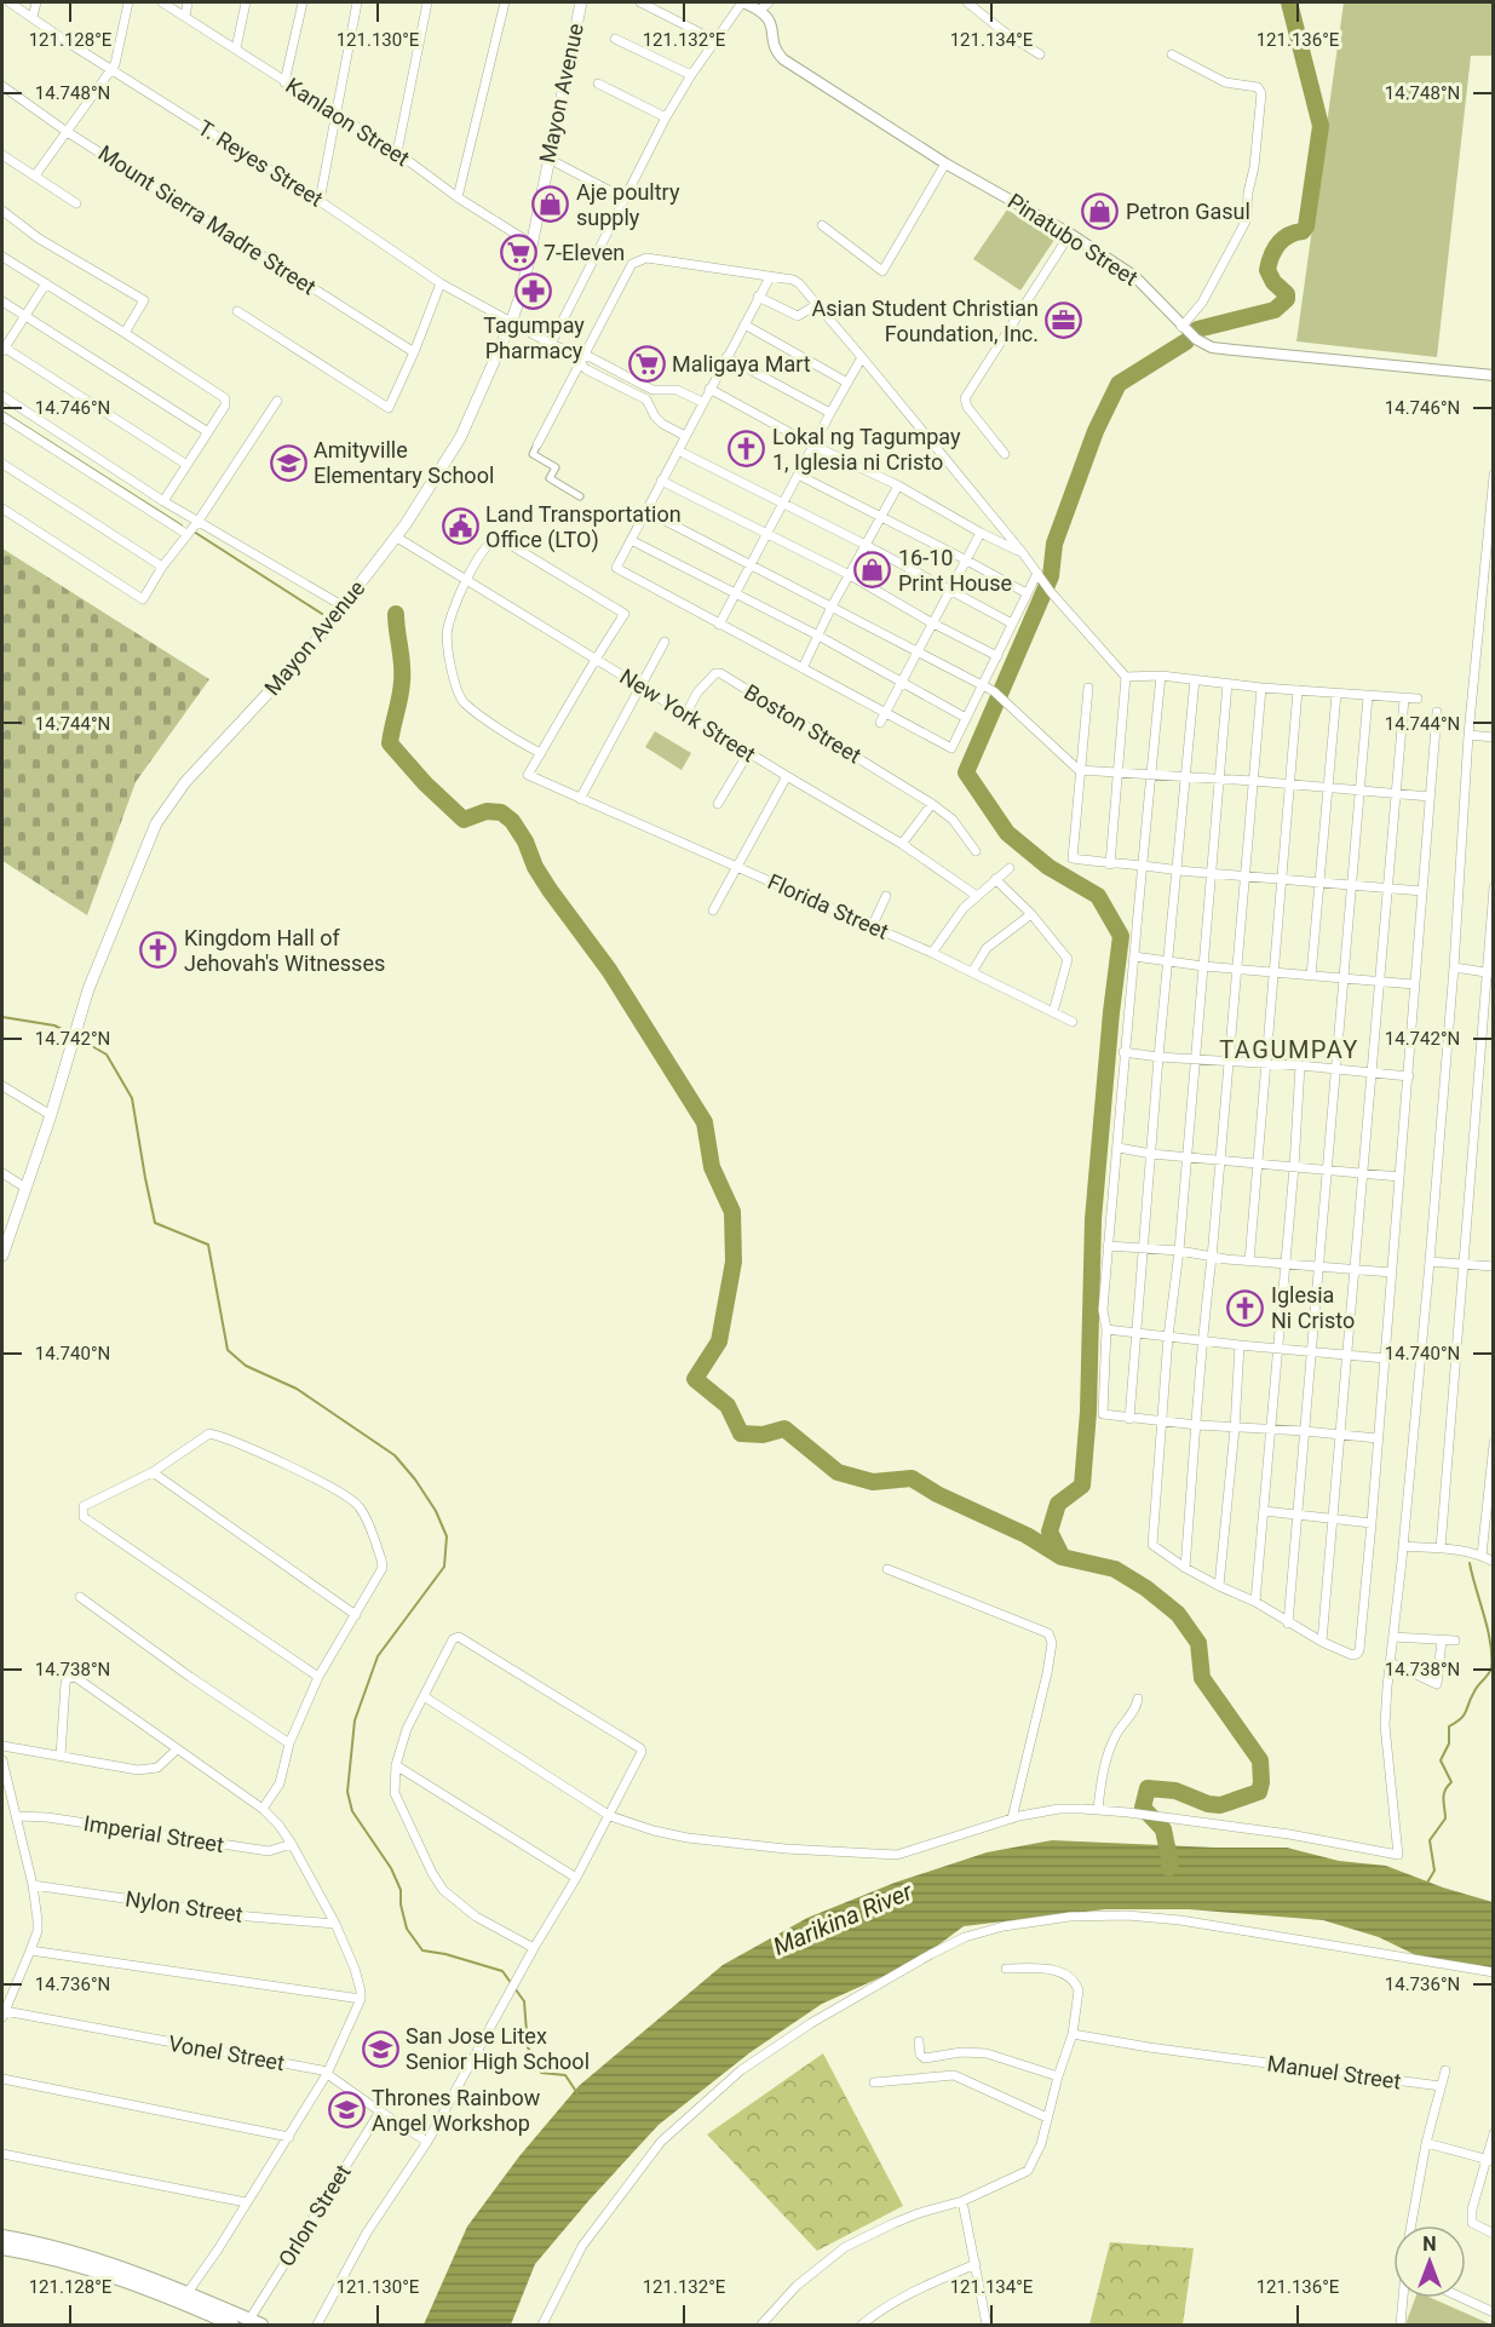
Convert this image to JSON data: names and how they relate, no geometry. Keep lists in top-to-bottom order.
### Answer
{
  "streets": {
    "main road": ["Mayon Avenue"],
    "street": [
      "Kanlaon Street",
      "T. Reyes Street",
      "Mount Sierra Madre Street",
      "Pinatubo Street",
      "New York Street",
      "Boston Street",
      "Florida Street",
      "Imperial Street",
      "Nylon Street",
      "Vonel Street",
      "Manuel Street",
      "Orlon Street"
    ]
  },
  "crossings": [
    ["Mayon Avenue", "Kanlaon Street"],
    ["Mayon Avenue", "T. Reyes Street"],
    ["Mayon Avenue", "New York Street"],
    ["New York Street", "Boston Street"],
    ["Vonel Street", "Orlon Street"]
  ],
  "districts": ["TAGUMPAY"],
  "water": ["Marikina River"],
  "places": {
    "shop": ["Aje poultry supply", "Petron Gasul", "16-10 Print House"],
    "supermarket": ["7-Eleven", "Maligaya Mart"],
    "pharmacy": ["Tagumpay Pharmacy"],
    "office": ["Asian Student Christian Foundation, Inc."],
    "church": ["Lokal ng Tagumpay 1, Iglesia ni Cristo", "Kingdom Hall of Jehovah's Witnesses", "Iglesia Ni Cristo"],
    "school or university": ["Amityville Elementary School", "San Jose Litex Senior High School", "Thrones Rainbow Angel Workshop"],
    "public building": ["Land Transportation Office (LTO)"]
  },
  "north": "top",
  "coordinates": [
    "121.128°E",
    "121.130°E",
    "121.132°E",
    "121.134°E",
    "121.136°E",
    "14.748°N",
    "14.746°N",
    "14.744°N",
    "14.742°N",
    "14.740°N",
    "14.738°N",
    "14.736°N"
  ]
}
